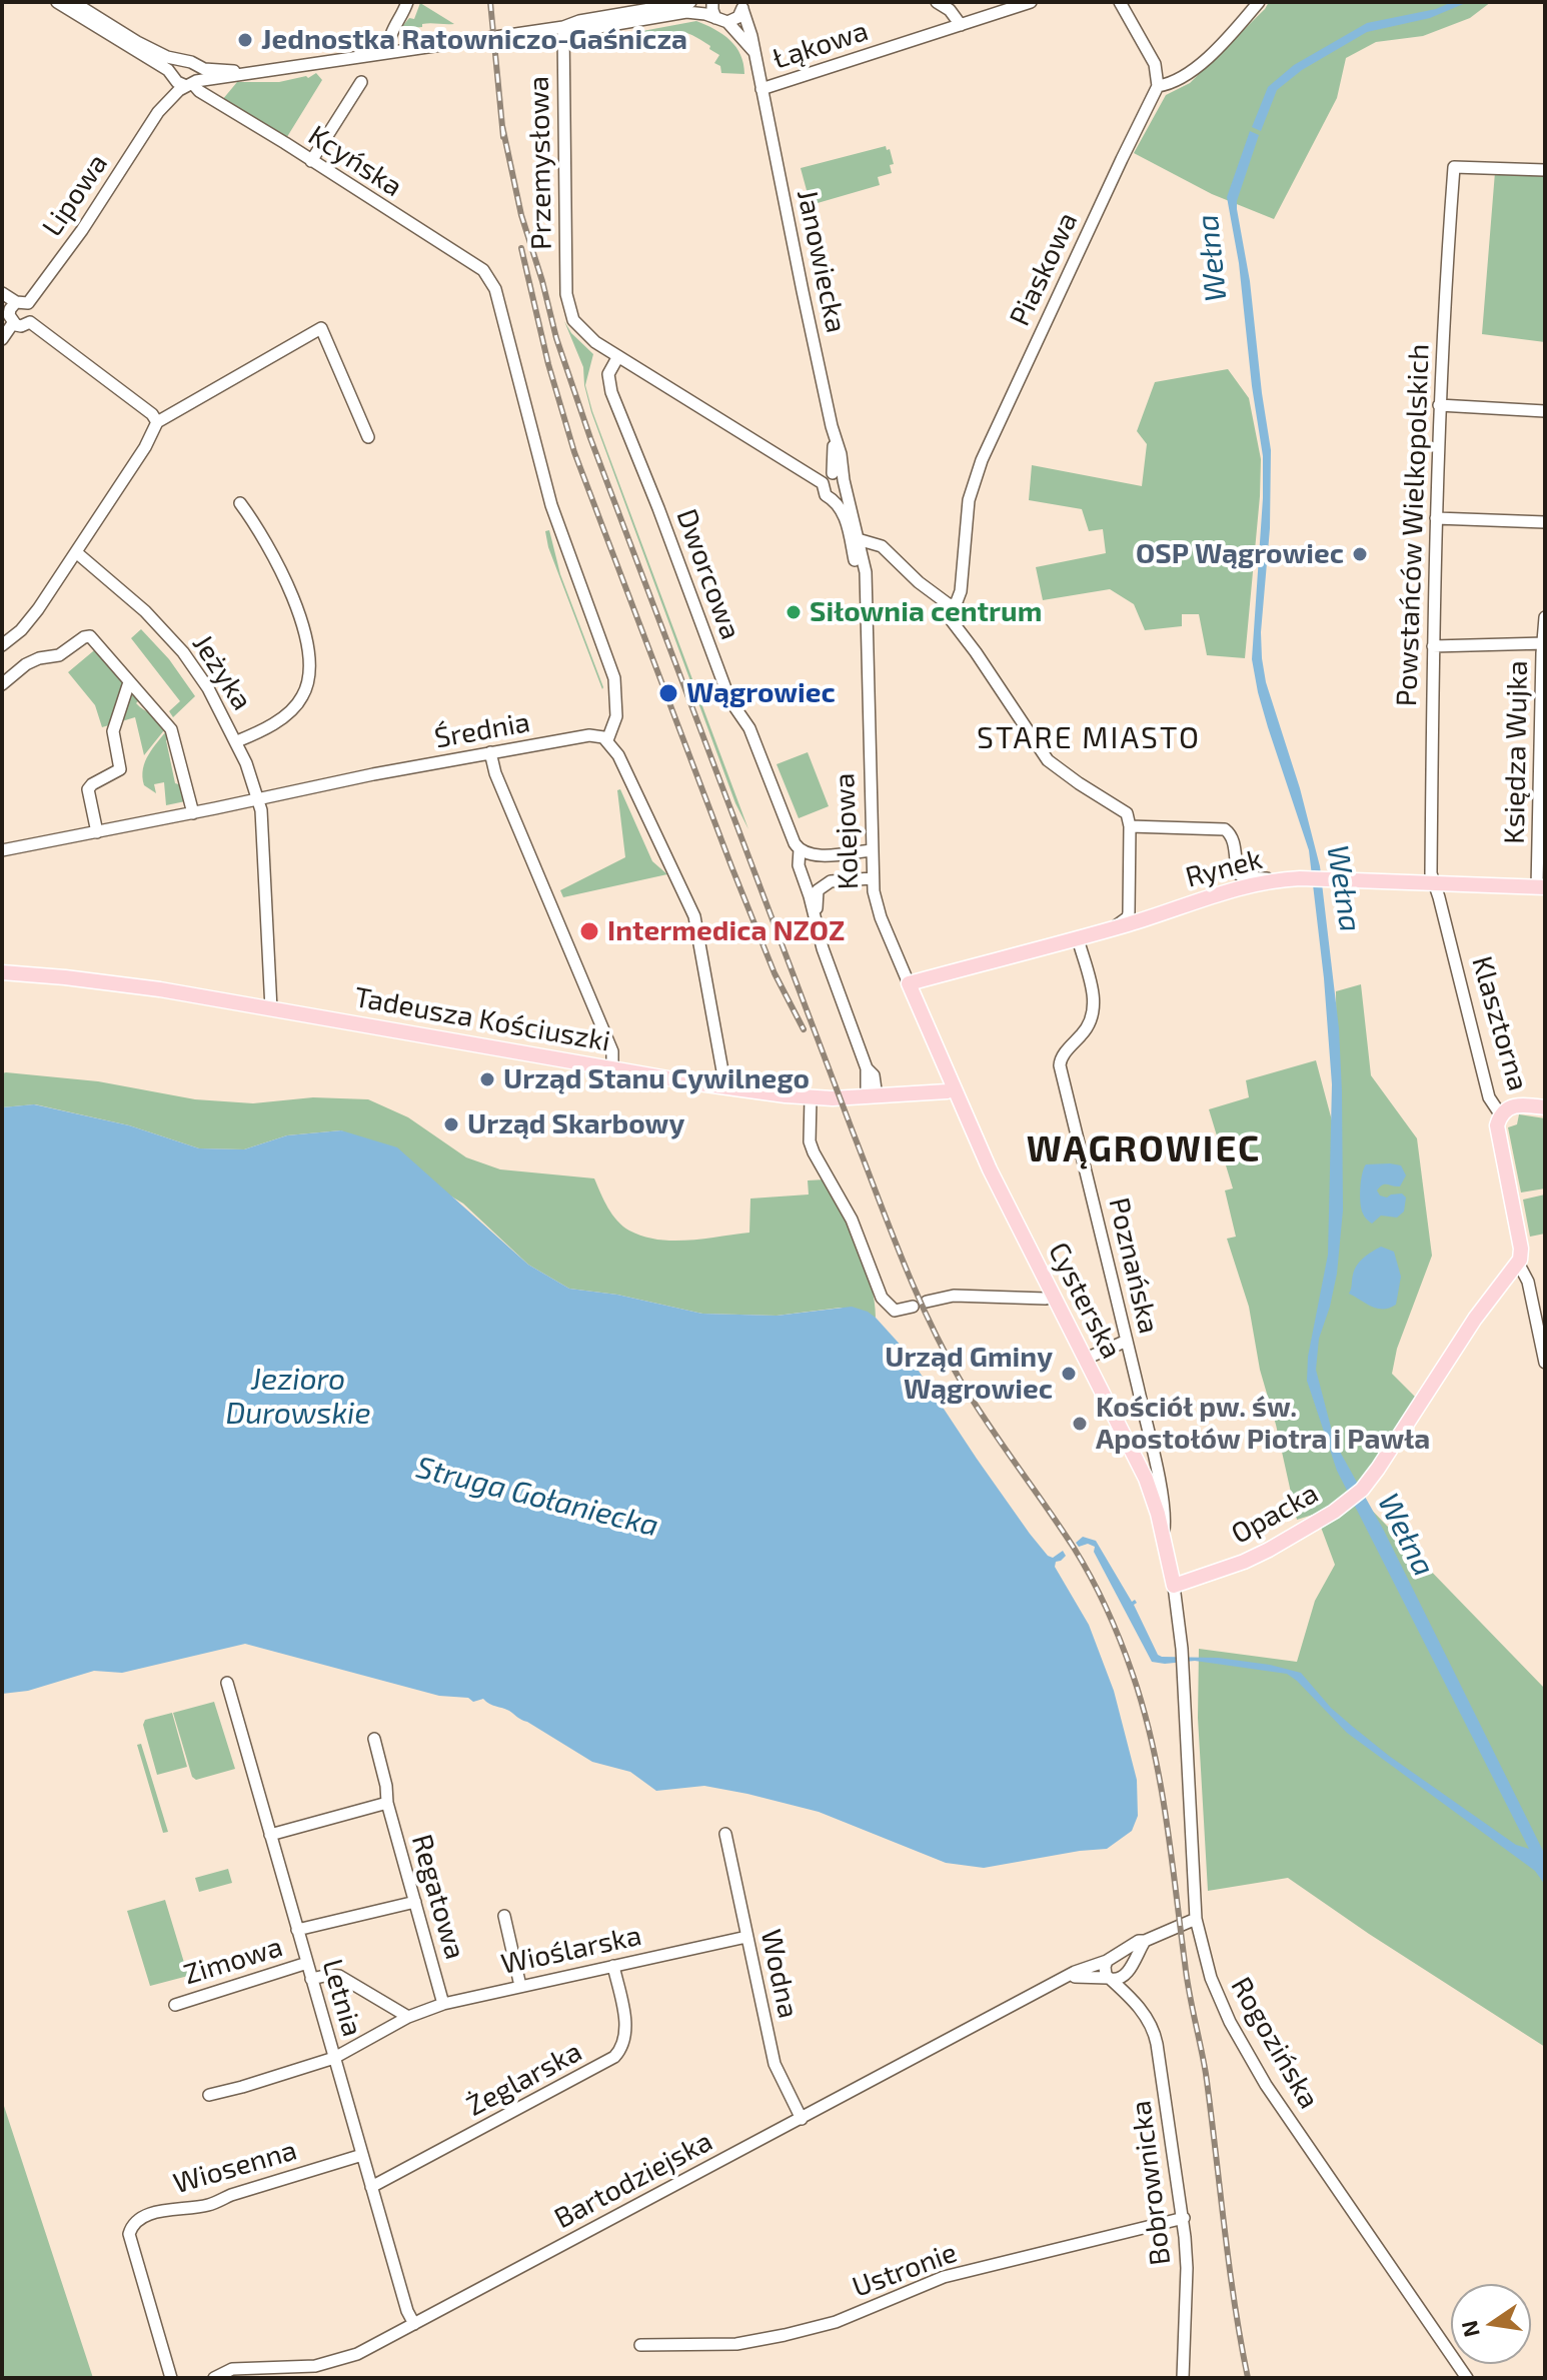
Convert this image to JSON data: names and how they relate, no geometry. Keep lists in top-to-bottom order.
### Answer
{
  "streets": {
    "main road": [
      "Kolejowa",
      "Rynek",
      "Tadeusza Kościuszki",
      "Klasztorna",
      "Cysterska",
      "Opacka"
    ],
    "street": [
      "Łąkowa",
      "Kcyńska",
      "Przemysłowa",
      "Lipowa",
      "Janowiecka",
      "Piaskowa",
      "Powstańców Wielkopolskich",
      "Dworcowa",
      "Jeżyka",
      "Średnia",
      "Księdza Wujka",
      "Poznańska",
      "Regatowa",
      "Wioślarska",
      "Zimowa",
      "Wodna",
      "Letnia",
      "Rogozińska",
      "Żeglarska",
      "Wiosenna",
      "Bartodziejska",
      "Bobrownicka",
      "Ustronie"
    ]
  },
  "crossings": [
    ["Łąkowa", "Janowiecka"],
    ["Kcyńska", "Lipowa"],
    ["Kcyńska", "Średnia"],
    ["Przemysłowa", "Dworcowa"],
    ["Przemysłowa", "Kolejowa"],
    ["Janowiecka", "Kolejowa"],
    ["Powstańców Wielkopolskich", "Klasztorna"],
    ["Dworcowa", "Kolejowa"],
    ["Dworcowa", "Tadeusza Kościuszki"],
    ["Jeżyka", "Średnia"],
    ["Jeżyka", "Tadeusza Kościuszki"],
    ["Kolejowa", "Rynek"],
    ["Kolejowa", "Tadeusza Kościuszki"],
    ["Kolejowa", "Cysterska"],
    ["Rynek", "Poznańska"],
    ["Tadeusza Kościuszki", "Cysterska"],
    ["Klasztorna", "Opacka"],
    ["Poznańska", "Cysterska"],
    ["Cysterska", "Opacka"],
    ["Cysterska", "Rogozińska"],
    ["Opacka", "Rogozińska"],
    ["Regatowa", "Wioślarska"],
    ["Regatowa", "Letnia"],
    ["Wioślarska", "Wodna"],
    ["Wioślarska", "Letnia"],
    ["Wioślarska", "Żeglarska"],
    ["Zimowa", "Letnia"],
    ["Wodna", "Bartodziejska"],
    ["Letnia", "Żeglarska"],
    ["Letnia", "Wiosenna"],
    ["Letnia", "Bartodziejska"],
    ["Rogozińska", "Bartodziejska"],
    ["Bartodziejska", "Bobrownicka"],
    ["Bobrownicka", "Ustronie"]
  ],
  "districts": ["STARE MIASTO", "WĄGROWIEC"],
  "water": ["Wełna", "Jezioro Durowskie", "Struga Gołaniecka"],
  "places": [
    "Jednostka Ratowniczo-Gaśnicza",
    "OSP Wągrowiec",
    "Siłownia centrum",
    "Wągrowiec",
    "Intermedica NZOZ",
    "Urząd Stanu Cywilnego",
    "Urząd Skarbowy",
    "Urząd Gminy Wągrowiec",
    "Kościół pw. św. Apostołów Piotra i Pawła"
  ],
  "north": "left"
}
